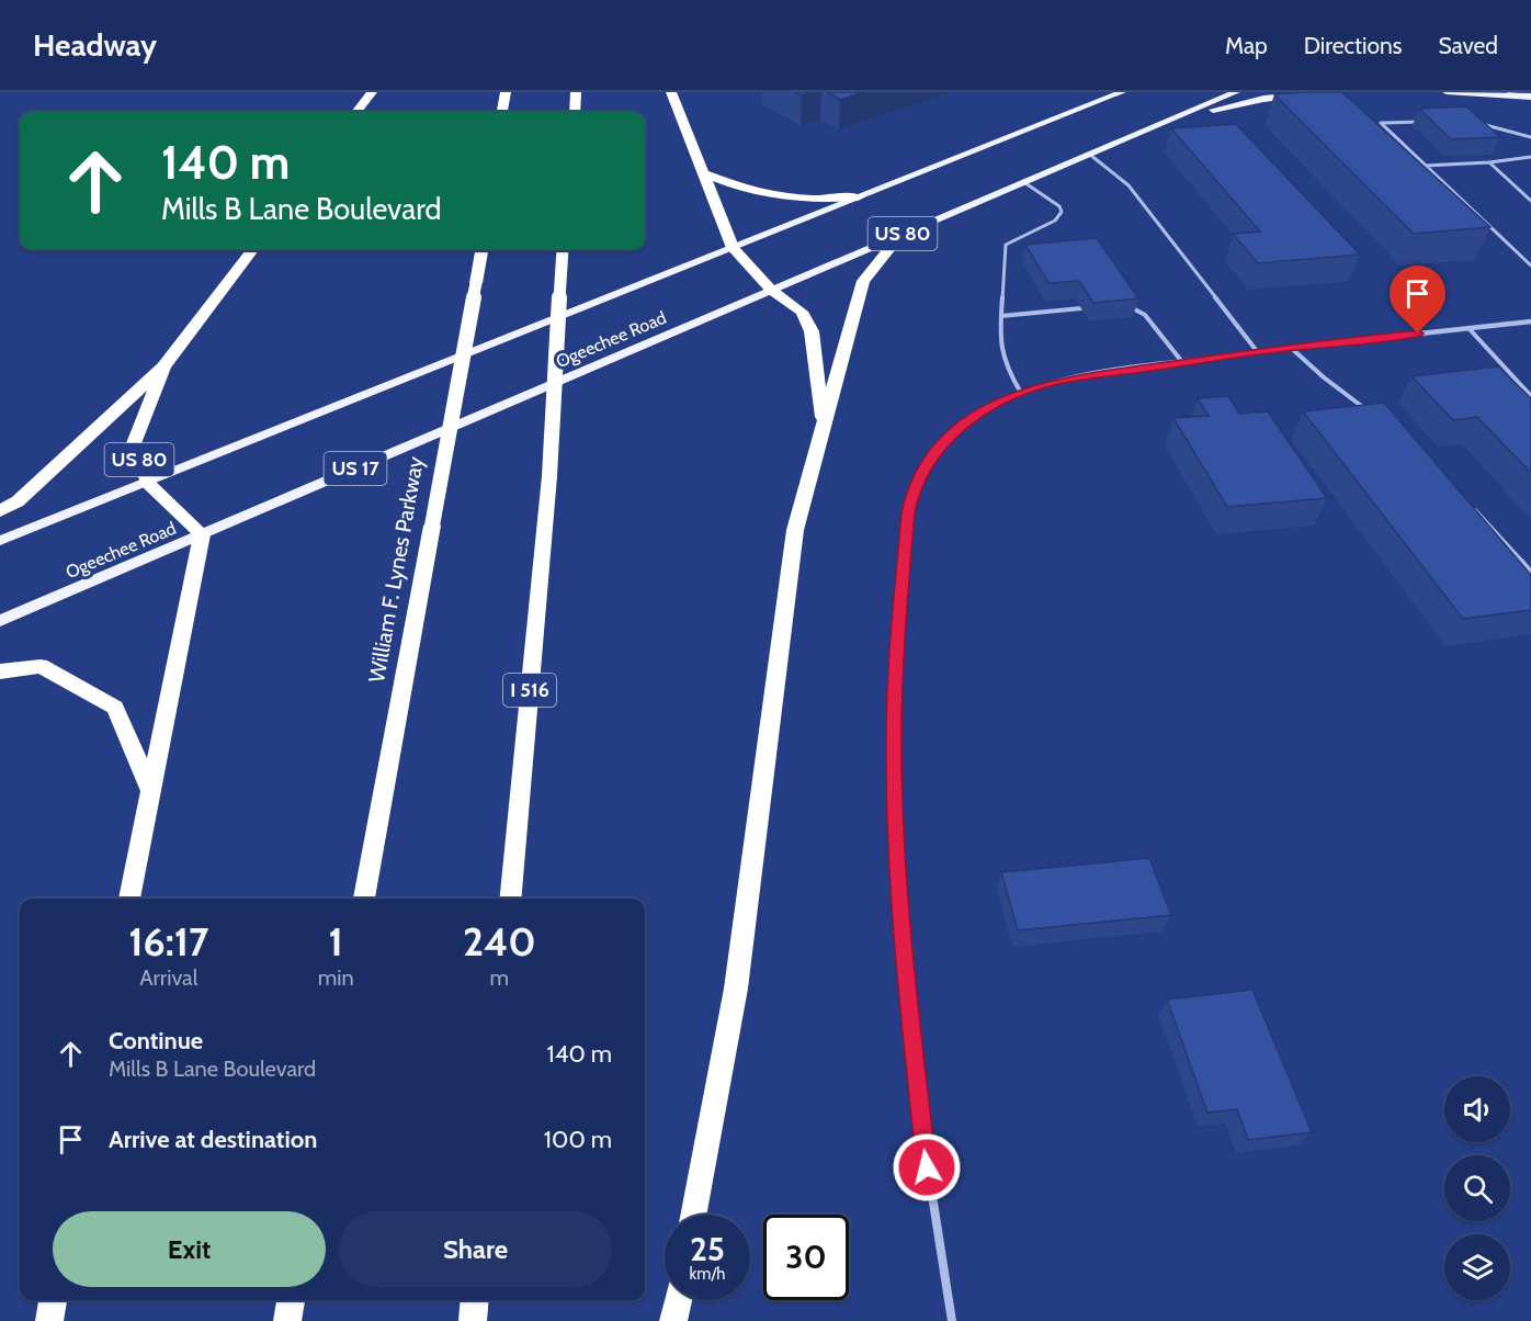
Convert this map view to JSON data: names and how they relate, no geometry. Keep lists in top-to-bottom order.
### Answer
{
  "streets": {
    "highway": ["US 80", "William F. Lynes Parkway", "I 516"],
    "main road": ["Ogeechee Road", "US 17"]
  },
  "crossings": [
    ["US 80", "Ogeechee Road"]
  ],
  "page": {
    "header": "Headway",
    "nav": ["Map", "Directions", "Saved"],
    "turn": ["140 m", "Mills B Lane Boulevard"],
    "eta": [
      "16:17",
      "Arrival",
      "1",
      "min",
      "240",
      "m"
    ],
    "list": [
      {
        "name": "Continue",
        "note": "Mills B Lane Boulevard",
        "value": "140 m"
      },
      {
        "name": "Arrive at destination",
        "value": "100 m"
      }
    ],
    "buttons": ["Exit", "Share"],
    "speed": "25 km/h",
    "limit": "30"
  }
}
